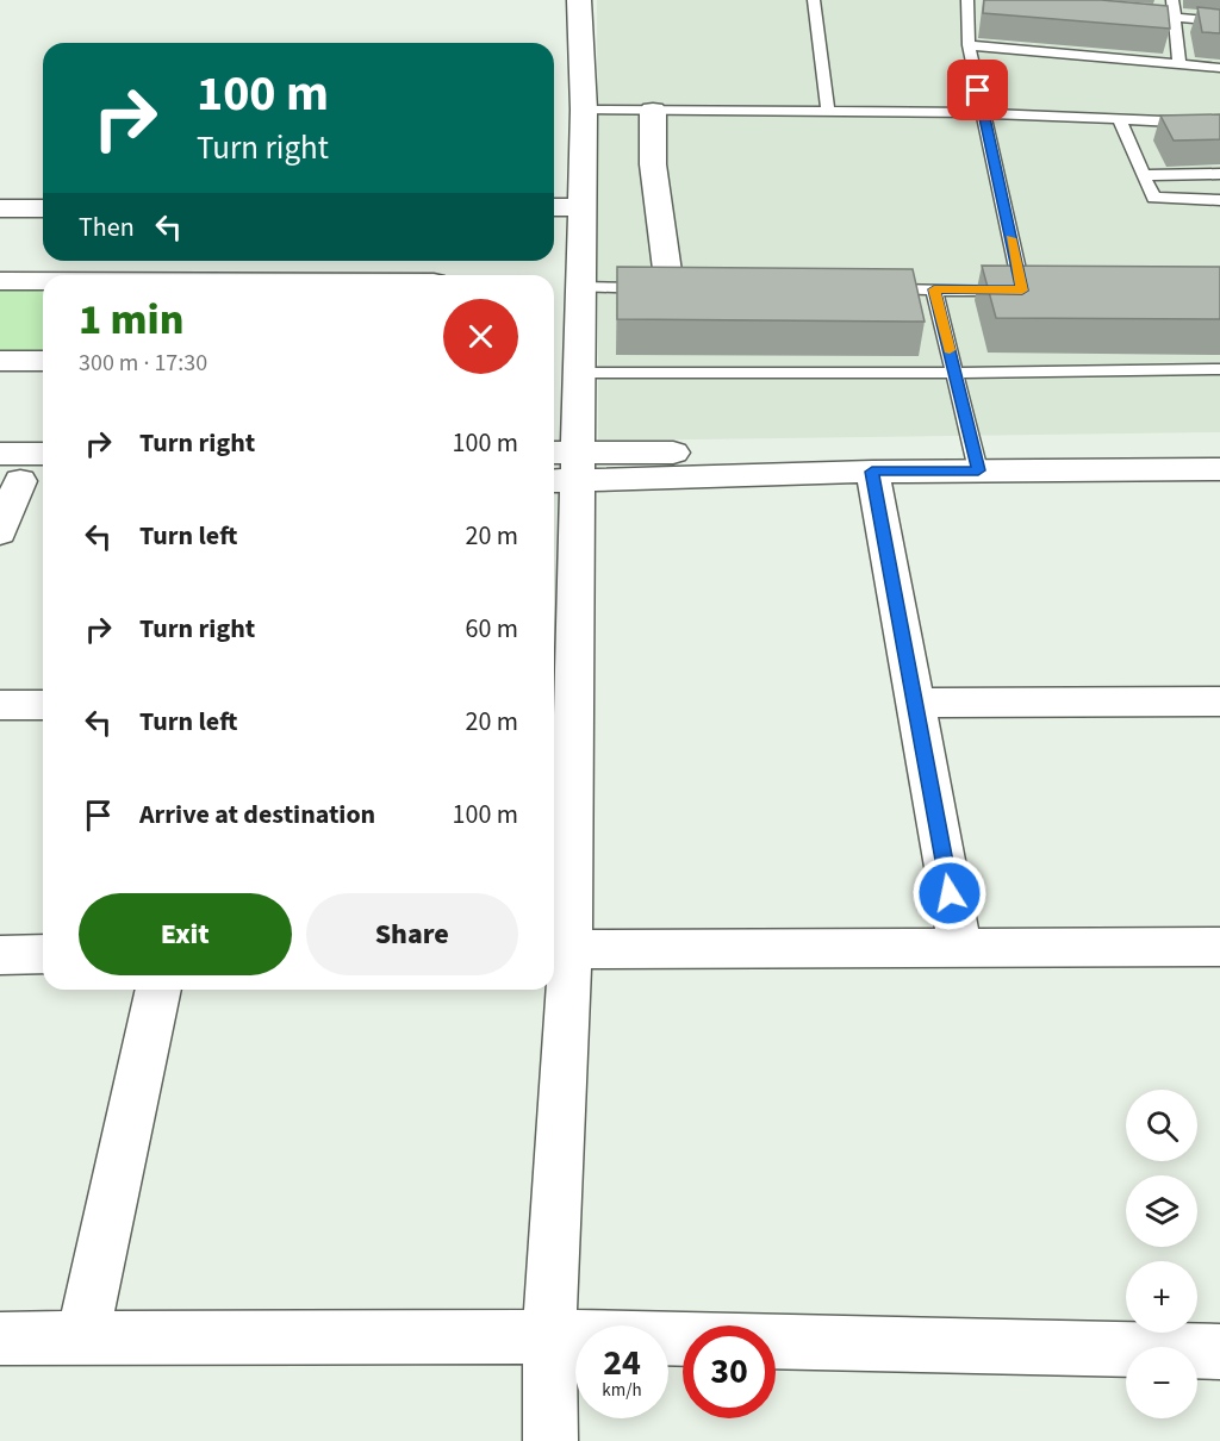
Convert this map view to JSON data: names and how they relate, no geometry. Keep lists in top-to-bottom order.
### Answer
{
  "page": {
    "turn": ["100 m", "Turn right"],
    "then": "Then",
    "heading": ["1 min", "300 m · 17:30"],
    "list": [
      {
        "name": "Turn right",
        "value": "100 m"
      },
      {
        "name": "Turn left",
        "value": "20 m"
      },
      {
        "name": "Turn right",
        "value": "60 m"
      },
      {
        "name": "Turn left",
        "value": "20 m"
      },
      {
        "name": "Arrive at destination",
        "value": "100 m"
      }
    ],
    "buttons": ["Exit", "Share"],
    "map_buttons": ["+", "−"],
    "speed": "24 km/h",
    "limit": "30"
  }
}
